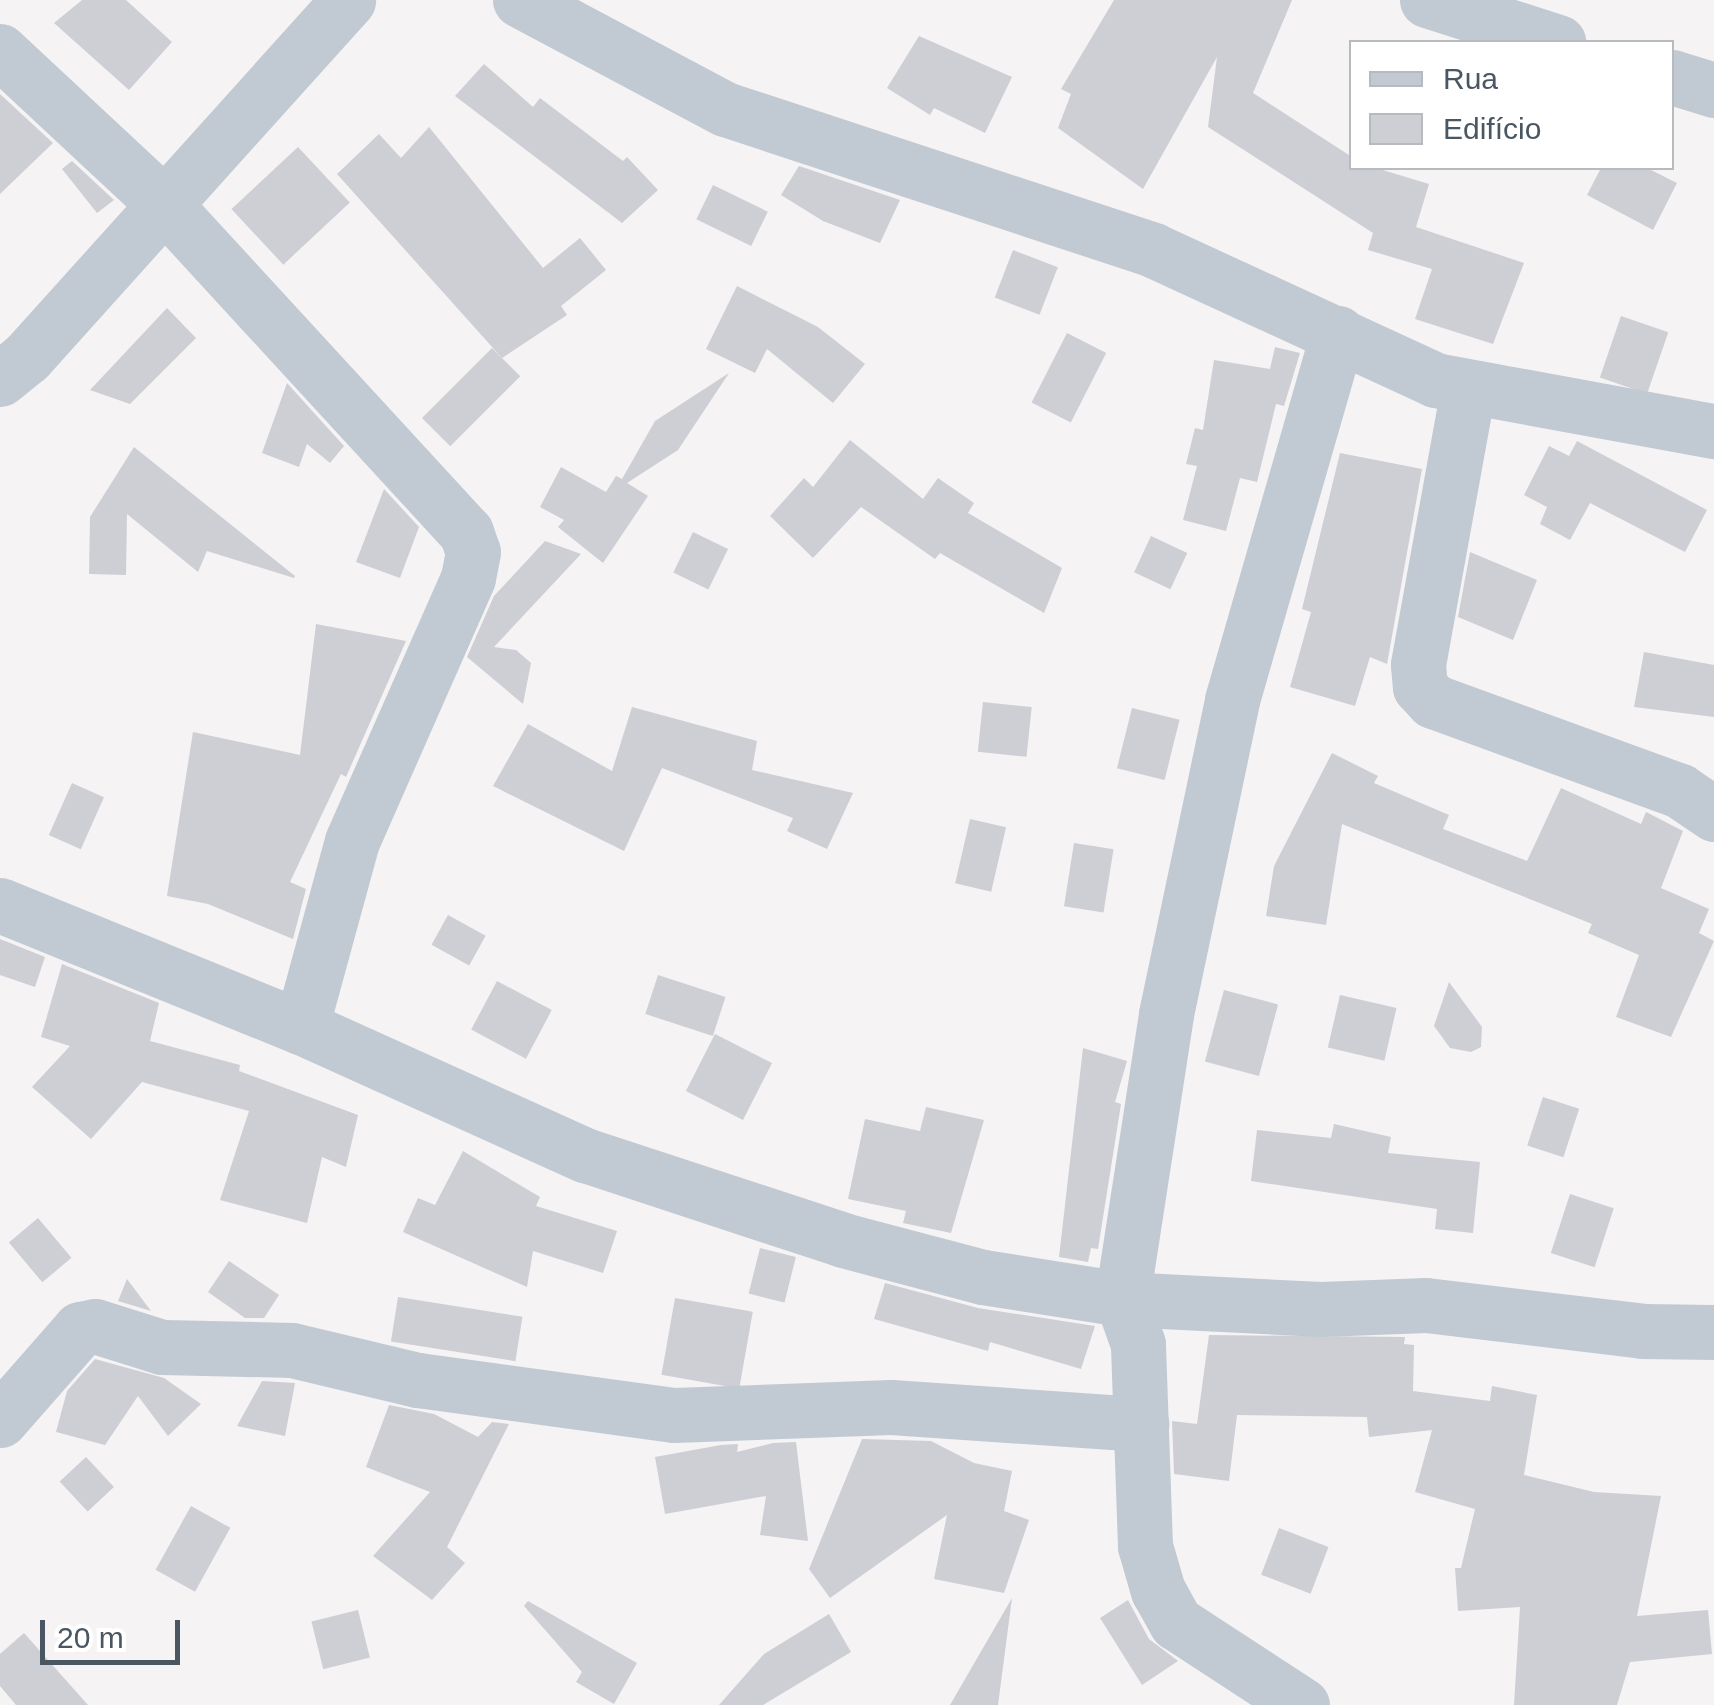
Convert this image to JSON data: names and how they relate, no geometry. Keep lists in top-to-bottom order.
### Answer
{
  "legend": ["Rua", "Edifício"],
  "scale_bar": "20 m"
}
